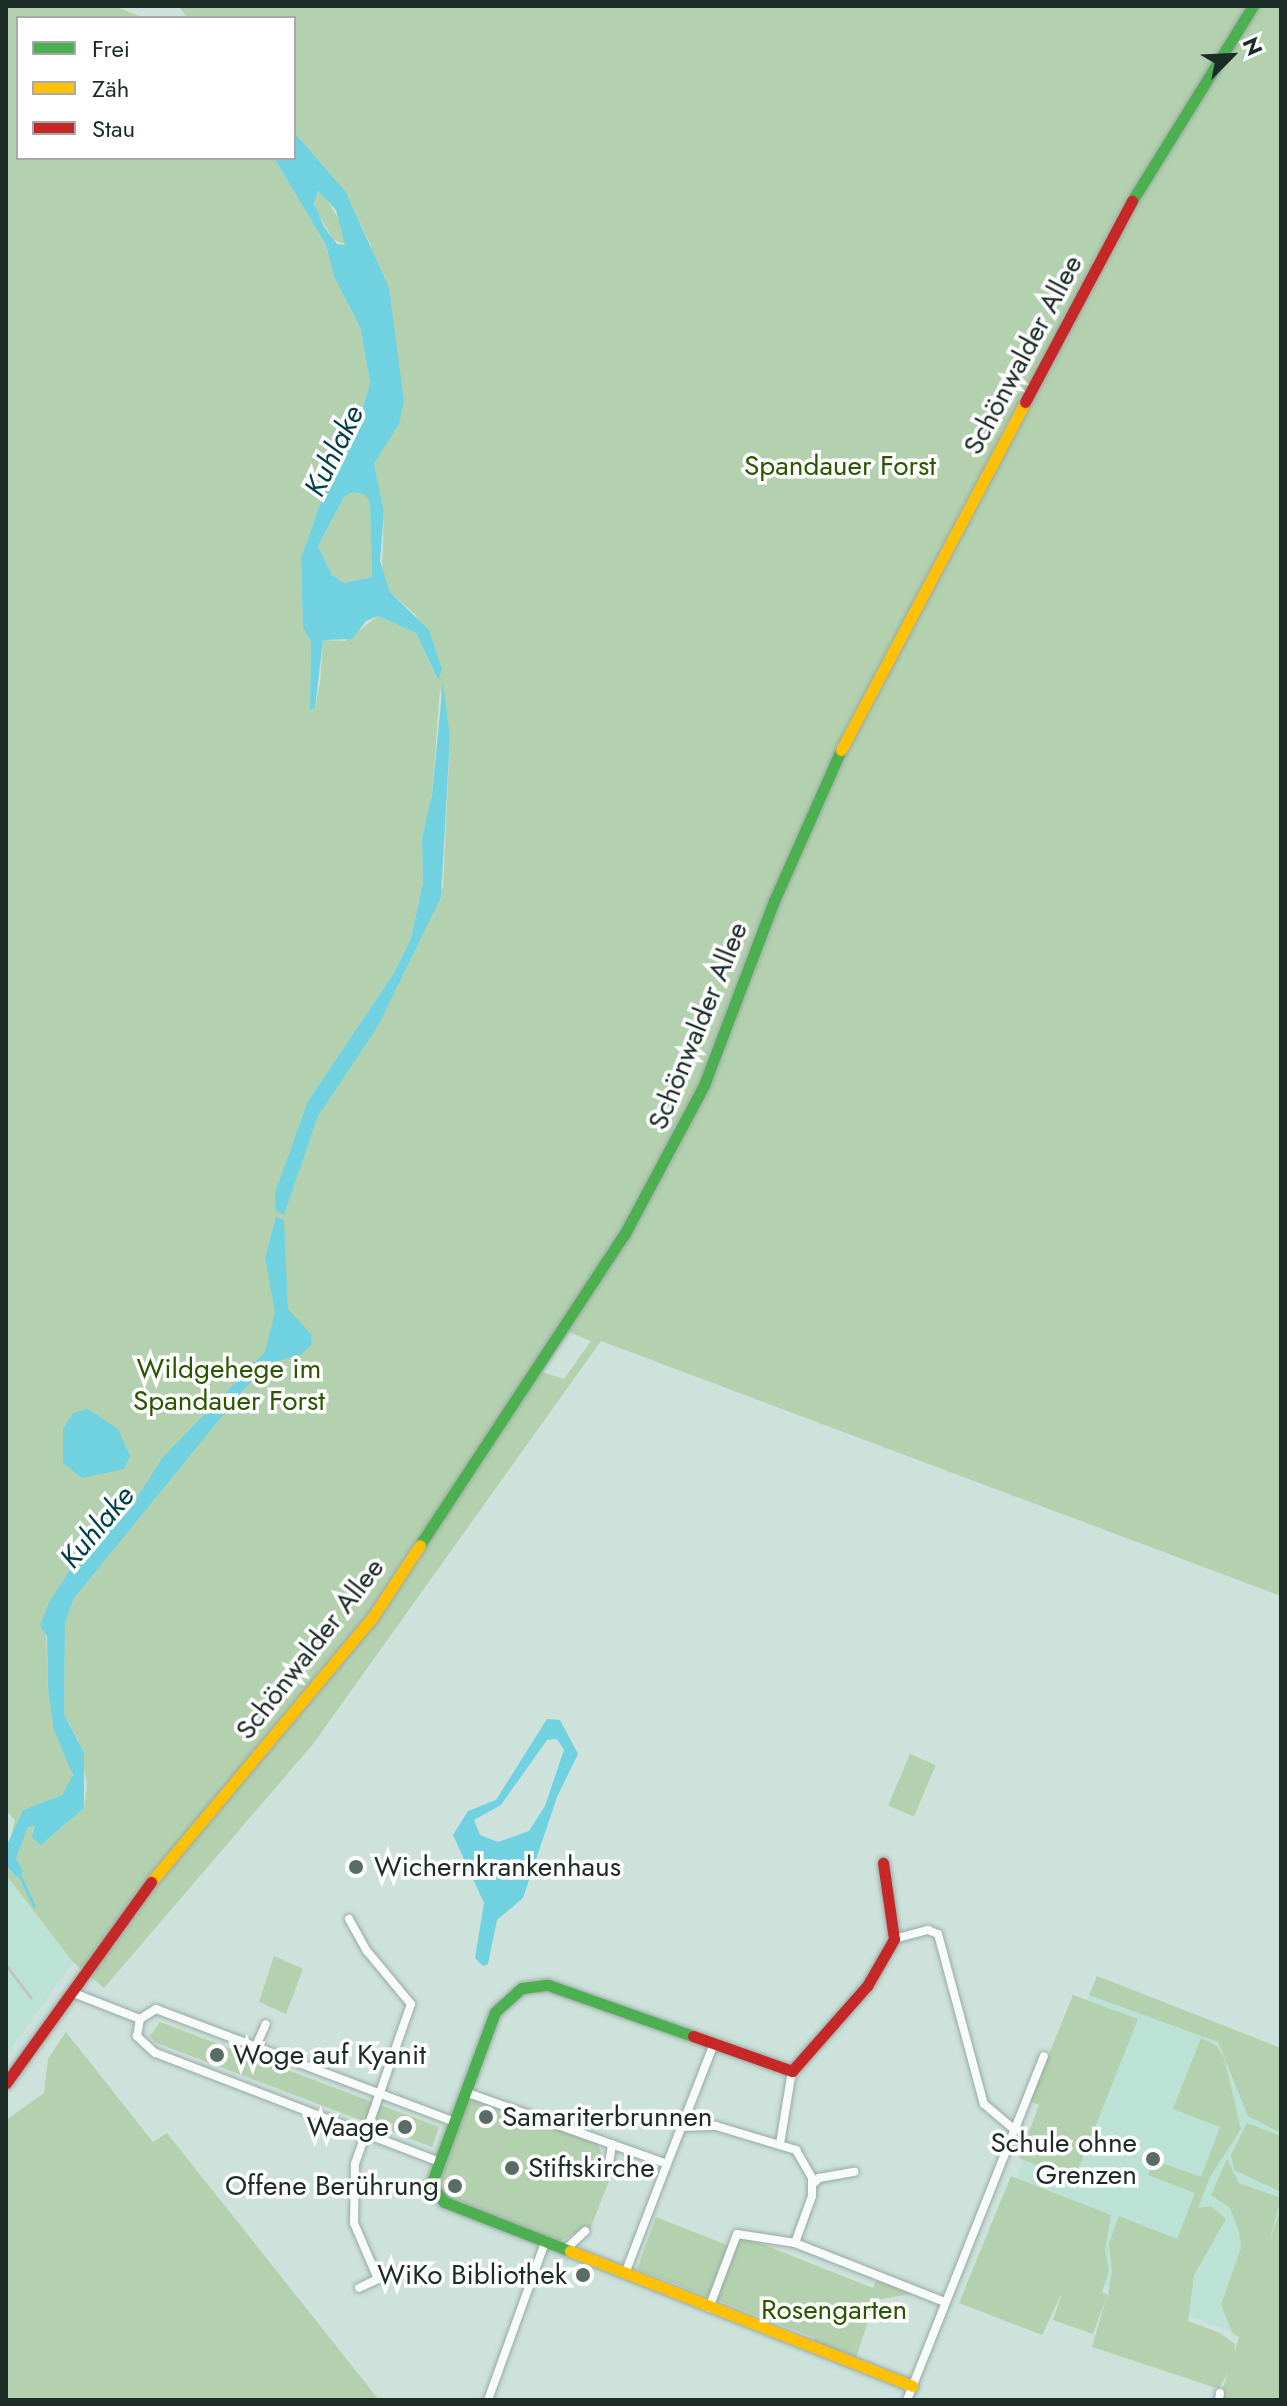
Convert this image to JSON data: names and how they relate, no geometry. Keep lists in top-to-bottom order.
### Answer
{
  "streets": {
    "main road": ["Schönwalder Allee"]
  },
  "water": ["Kuhlake"],
  "parks": ["Spandauer Forst", "Wildgehege im Spandauer Forst", "Rosengarten"],
  "places": [
    "Wichernkrankenhaus",
    "Woge auf Kyanit",
    "Samariterbrunnen",
    "Waage",
    "Schule ohne Grenzen",
    "Stiftskirche",
    "Offene Berührung",
    "WiKo Bibliothek"
  ],
  "legend": ["Frei", "Zäh", "Stau"],
  "north": "top right"
}
